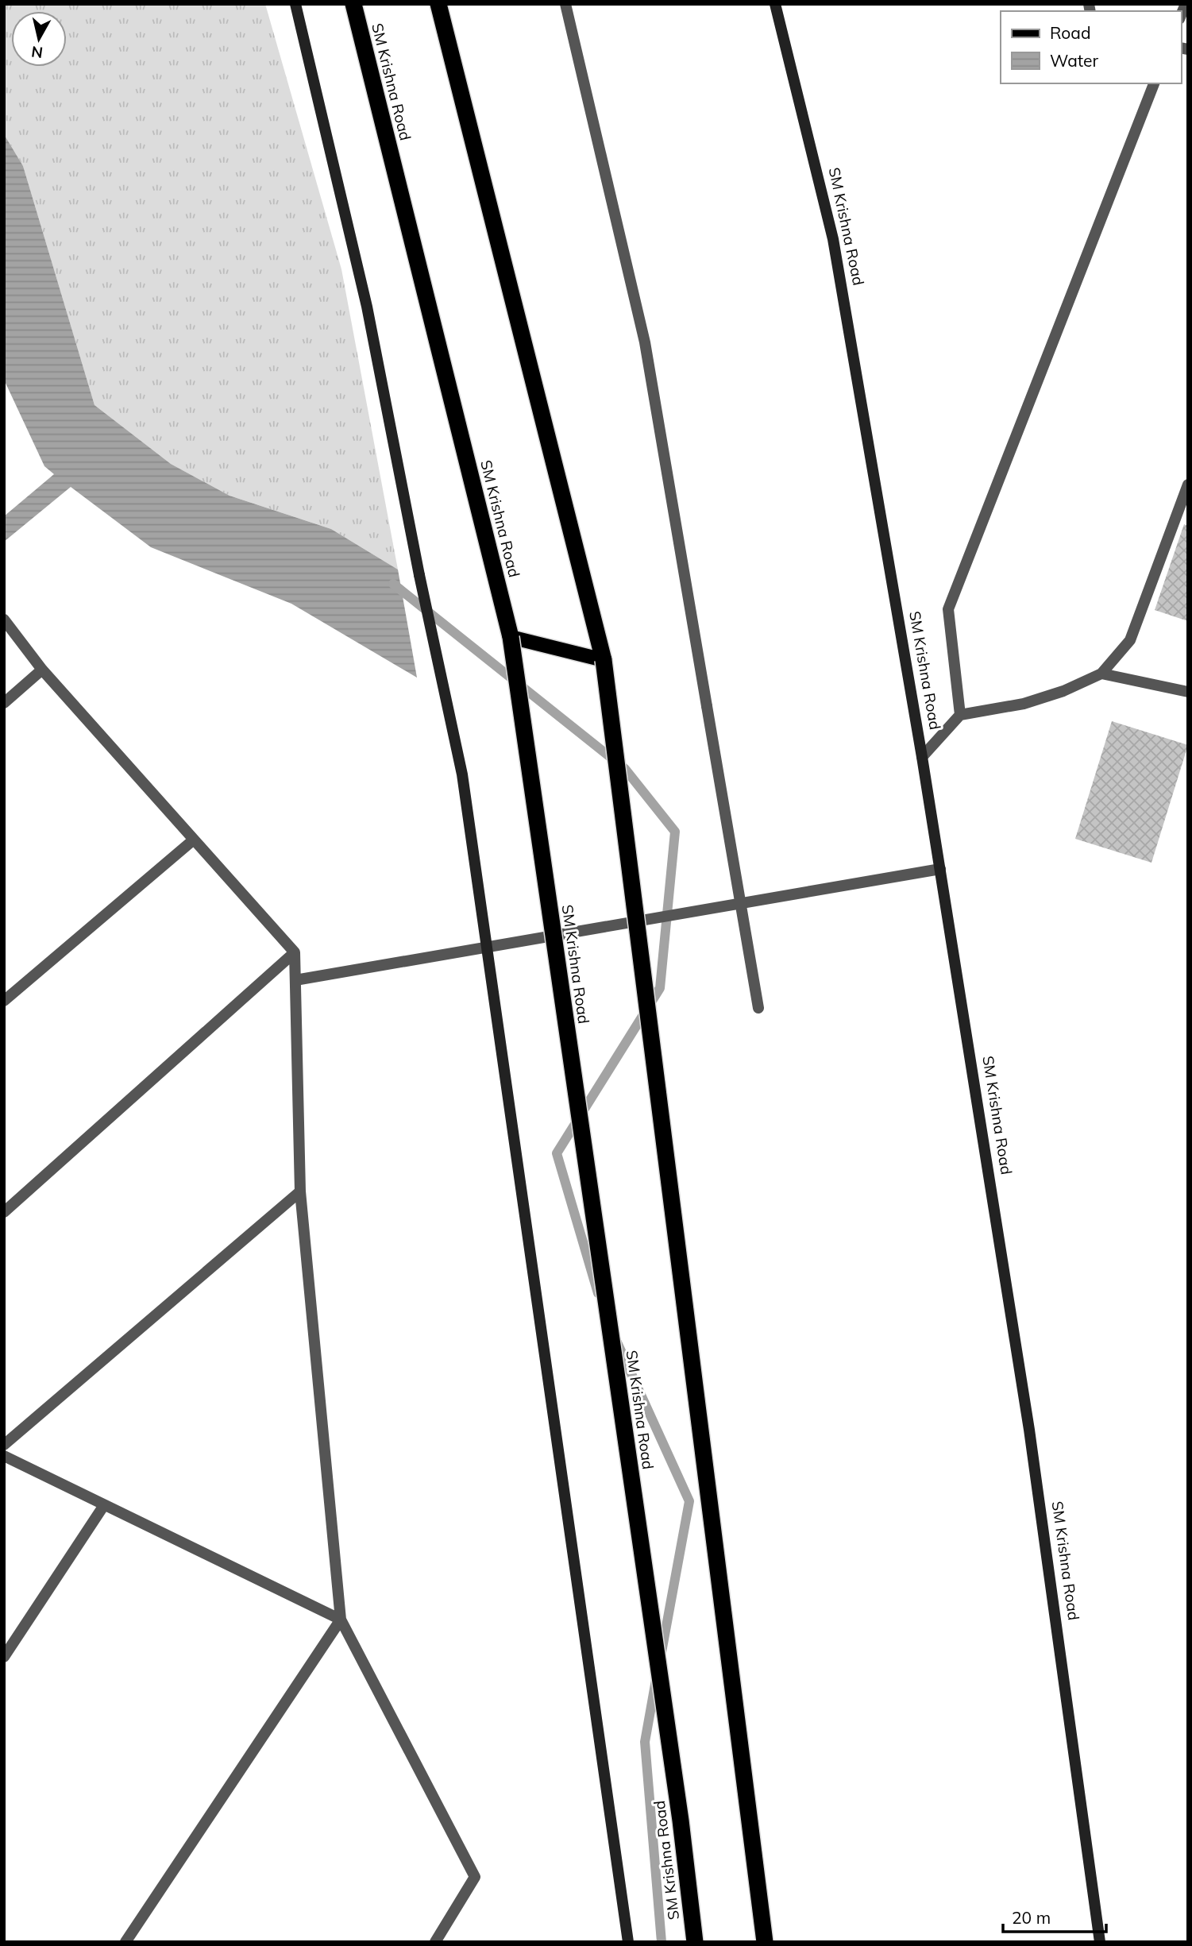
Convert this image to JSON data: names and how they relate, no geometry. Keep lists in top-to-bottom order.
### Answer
{
  "streets": {
    "highway": ["SM Krishna Road"]
  },
  "legend": ["Road", "Water"],
  "scale_bar": "20 m",
  "north": "bottom"
}
